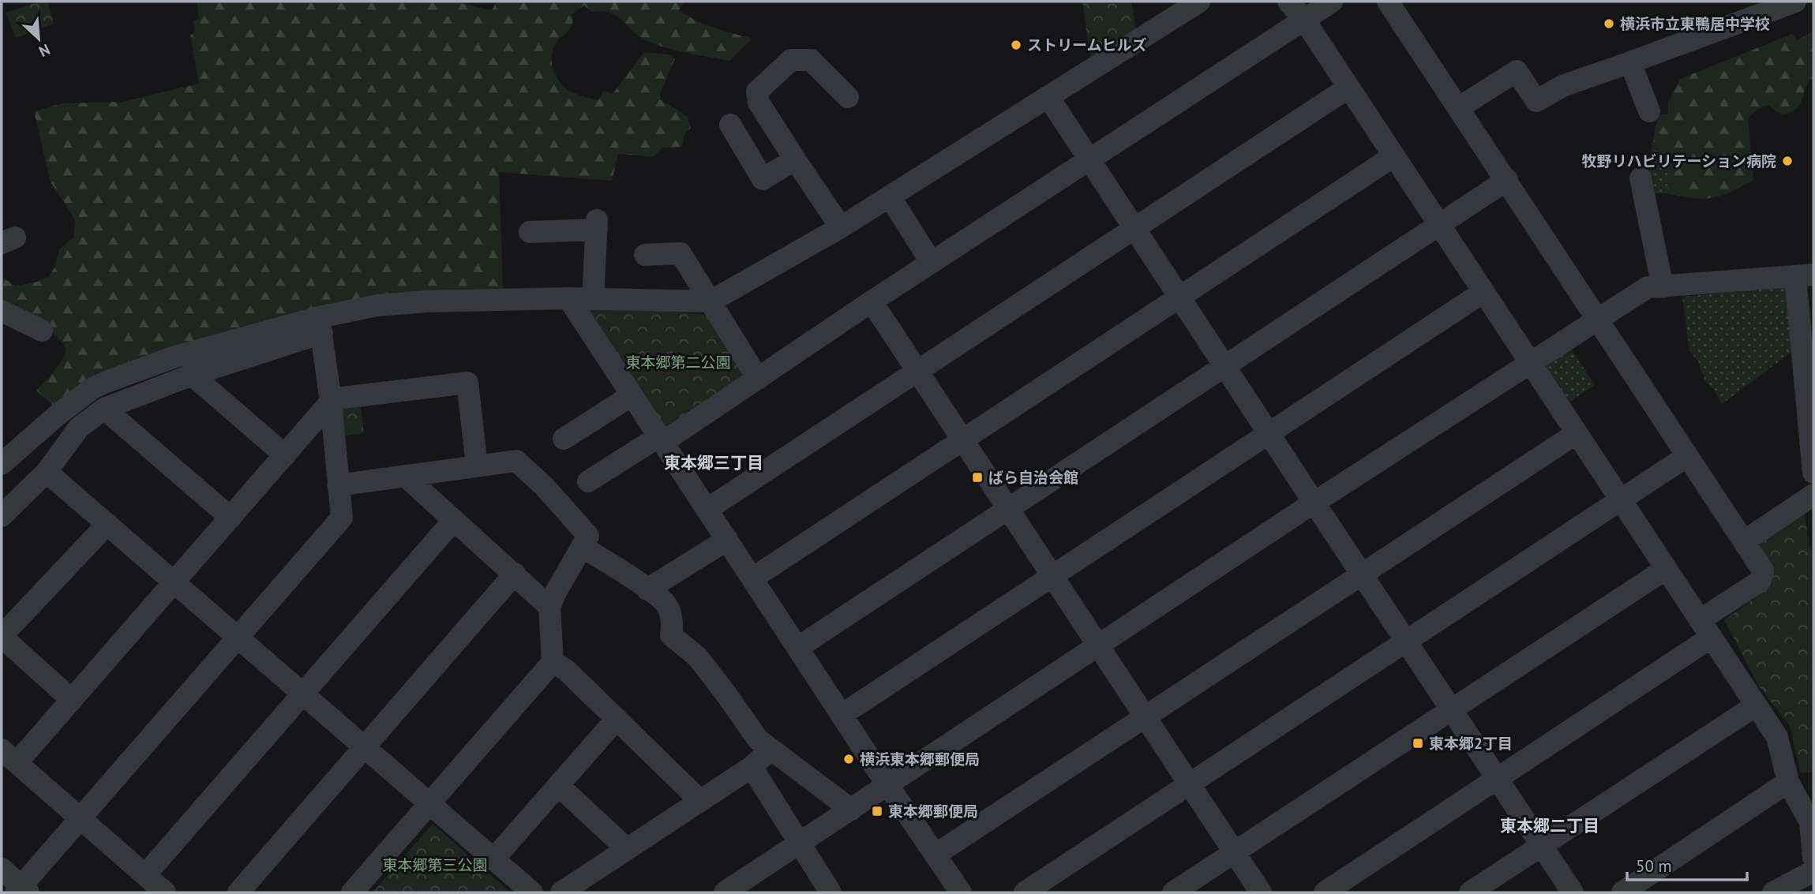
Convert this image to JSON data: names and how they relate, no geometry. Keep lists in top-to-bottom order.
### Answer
{
  "districts": ["東本郷三丁目", "東本郷二丁目"],
  "parks": ["東本郷第二公園", "東本郷第三公園"],
  "places": {
    "other": [
      "横浜市立東鴨居中学校",
      "ストリームヒルズ",
      "牧野リハビリテーション病院",
      "横浜東本郷郵便局"
    ],
    "transit": ["ばら自治会館", "東本郷2丁目", "東本郷郵便局"]
  },
  "scale_bar": "50 m",
  "north": "bottom right"
}
